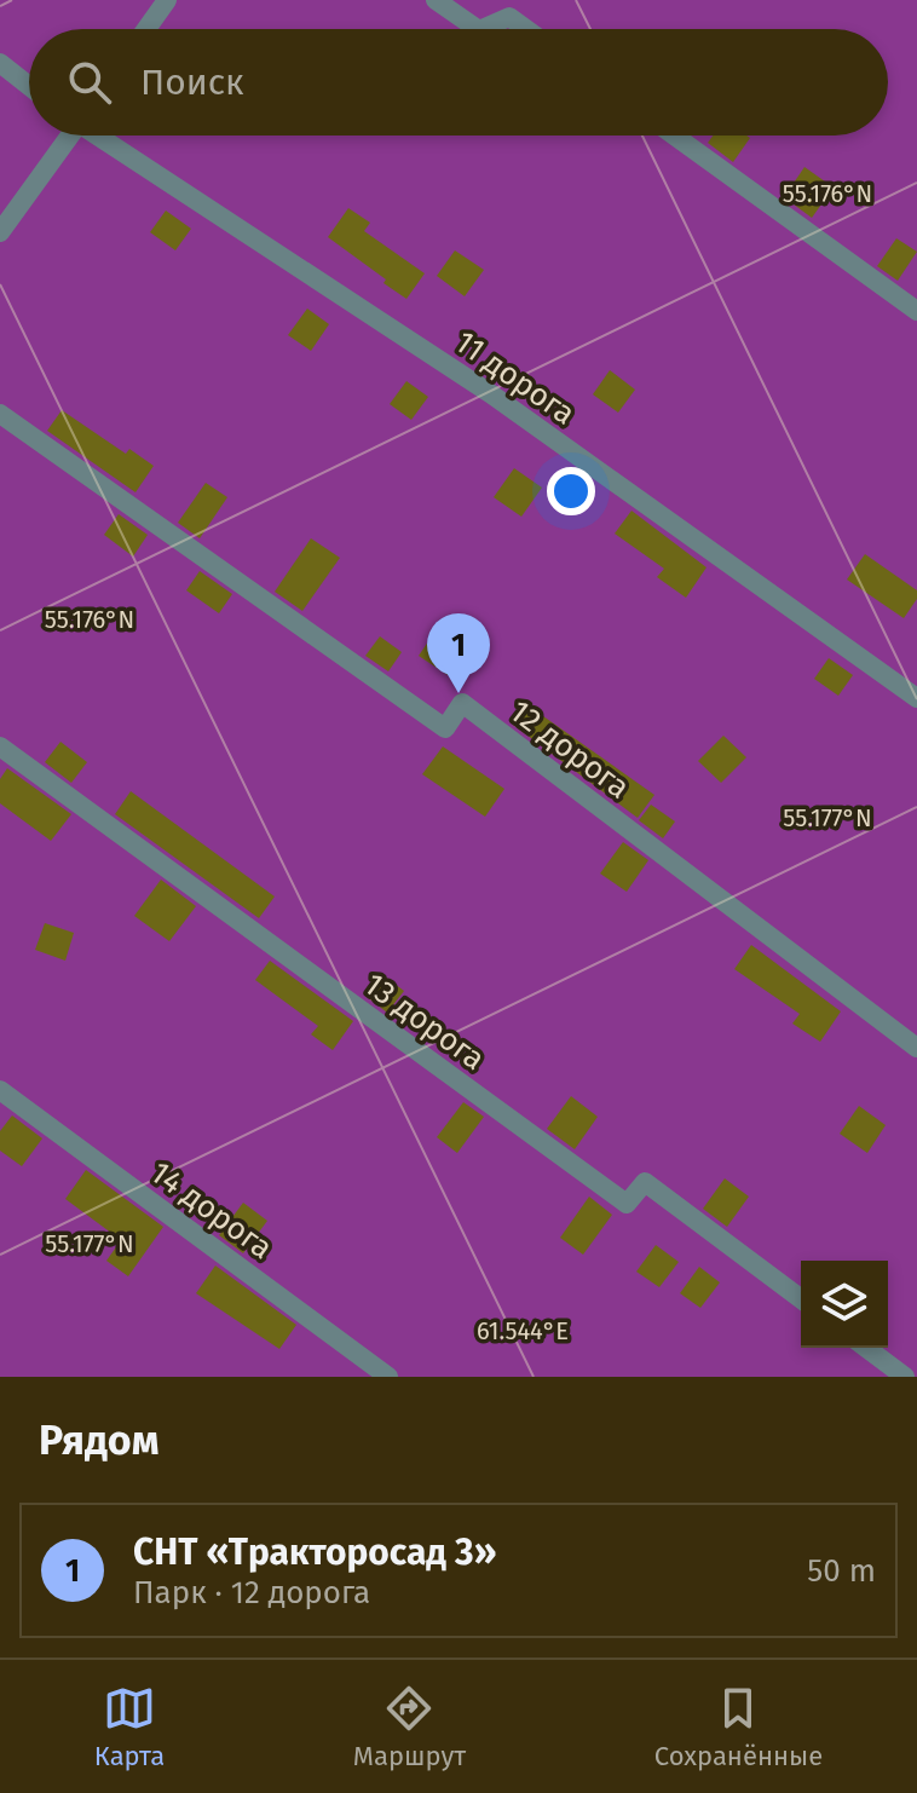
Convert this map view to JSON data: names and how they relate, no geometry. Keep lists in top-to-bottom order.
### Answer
{
  "streets": {
    "street": [
      "11 дорога",
      "12 дорога",
      "13 дорога",
      "14 дорога"
    ]
  },
  "page": {
    "search": "Поиск",
    "pins": "1",
    "heading": "Рядом",
    "list": [
      {
        "mark": "1",
        "name": "СНТ «Тракторосад 3»",
        "note": "Парк · 12 дорога",
        "value": "50 m"
      }
    ],
    "nav": ["Карта", "Маршрут", "Сохранённые"]
  },
  "coordinates": ["55.176°N", "55.177°N", "61.544°E"]
}
